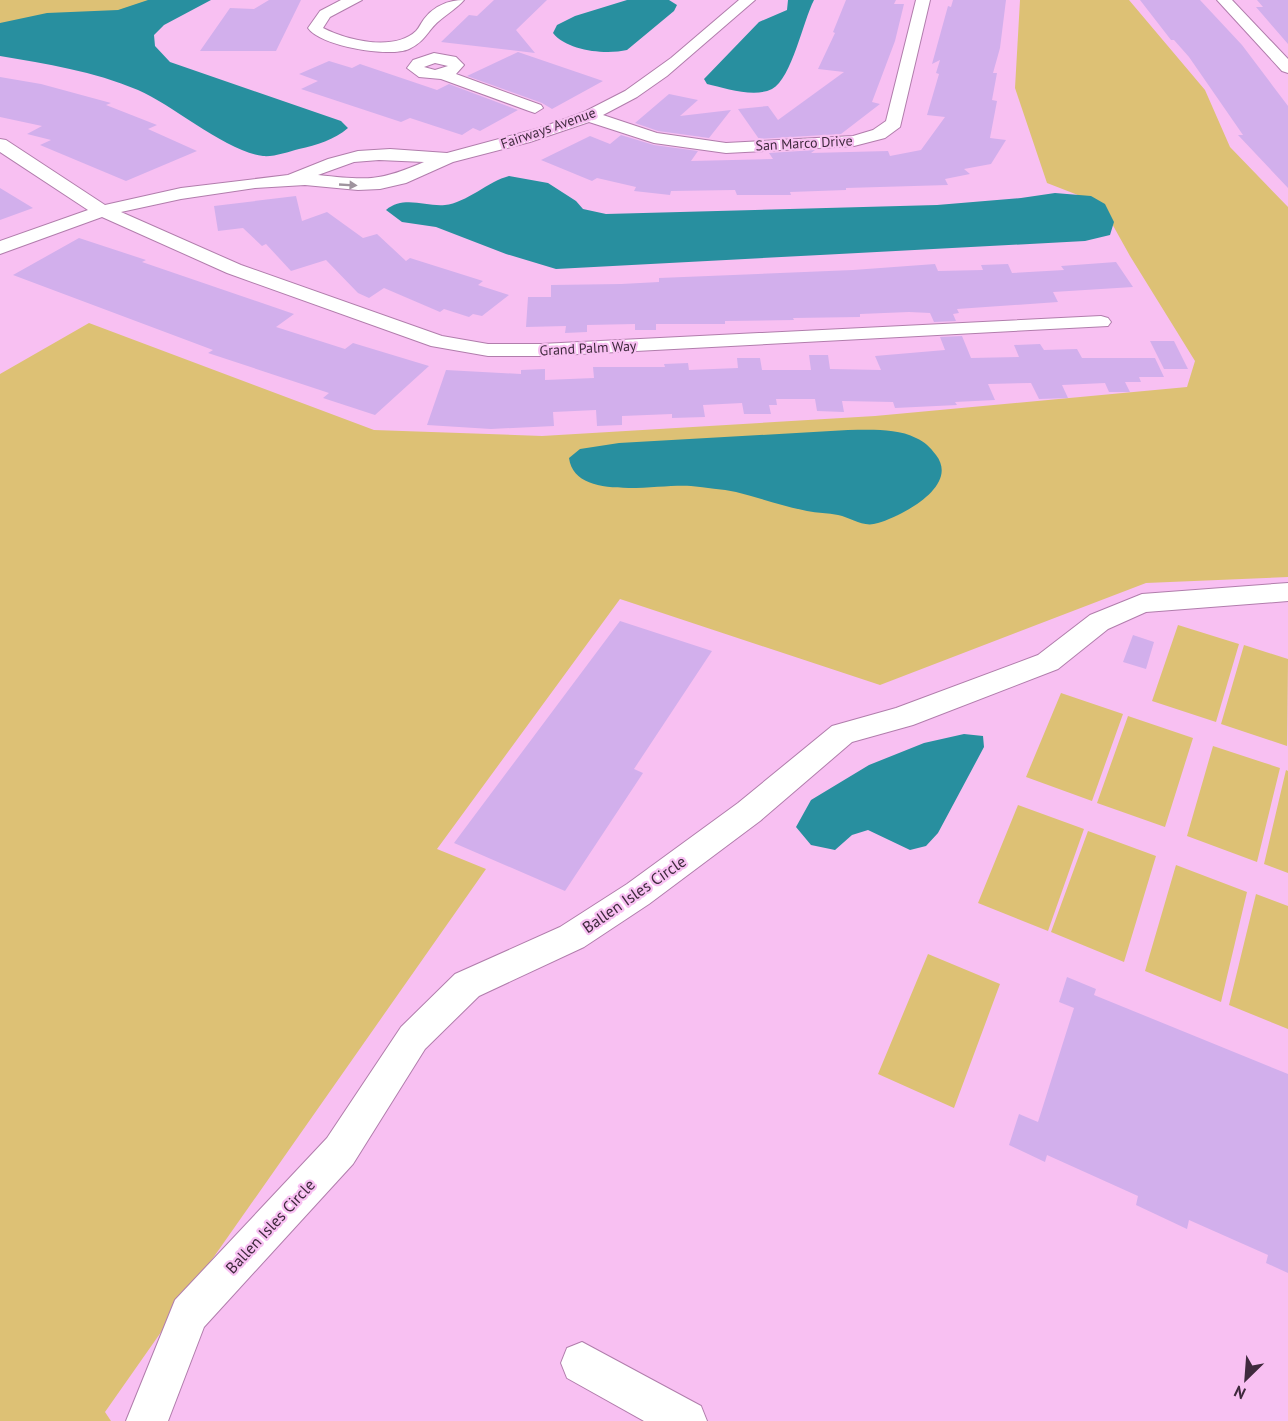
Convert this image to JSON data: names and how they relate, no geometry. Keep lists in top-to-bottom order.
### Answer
{
  "streets": {
    "street": [
      "Fairways Avenue",
      "San Marco Drive",
      "Grand Palm Way",
      "Ballen Isles Circle"
    ]
  },
  "crossings": [
    ["Fairways Avenue", "San Marco Drive"],
    ["Fairways Avenue", "Grand Palm Way"]
  ],
  "north": "bottom left"
}
